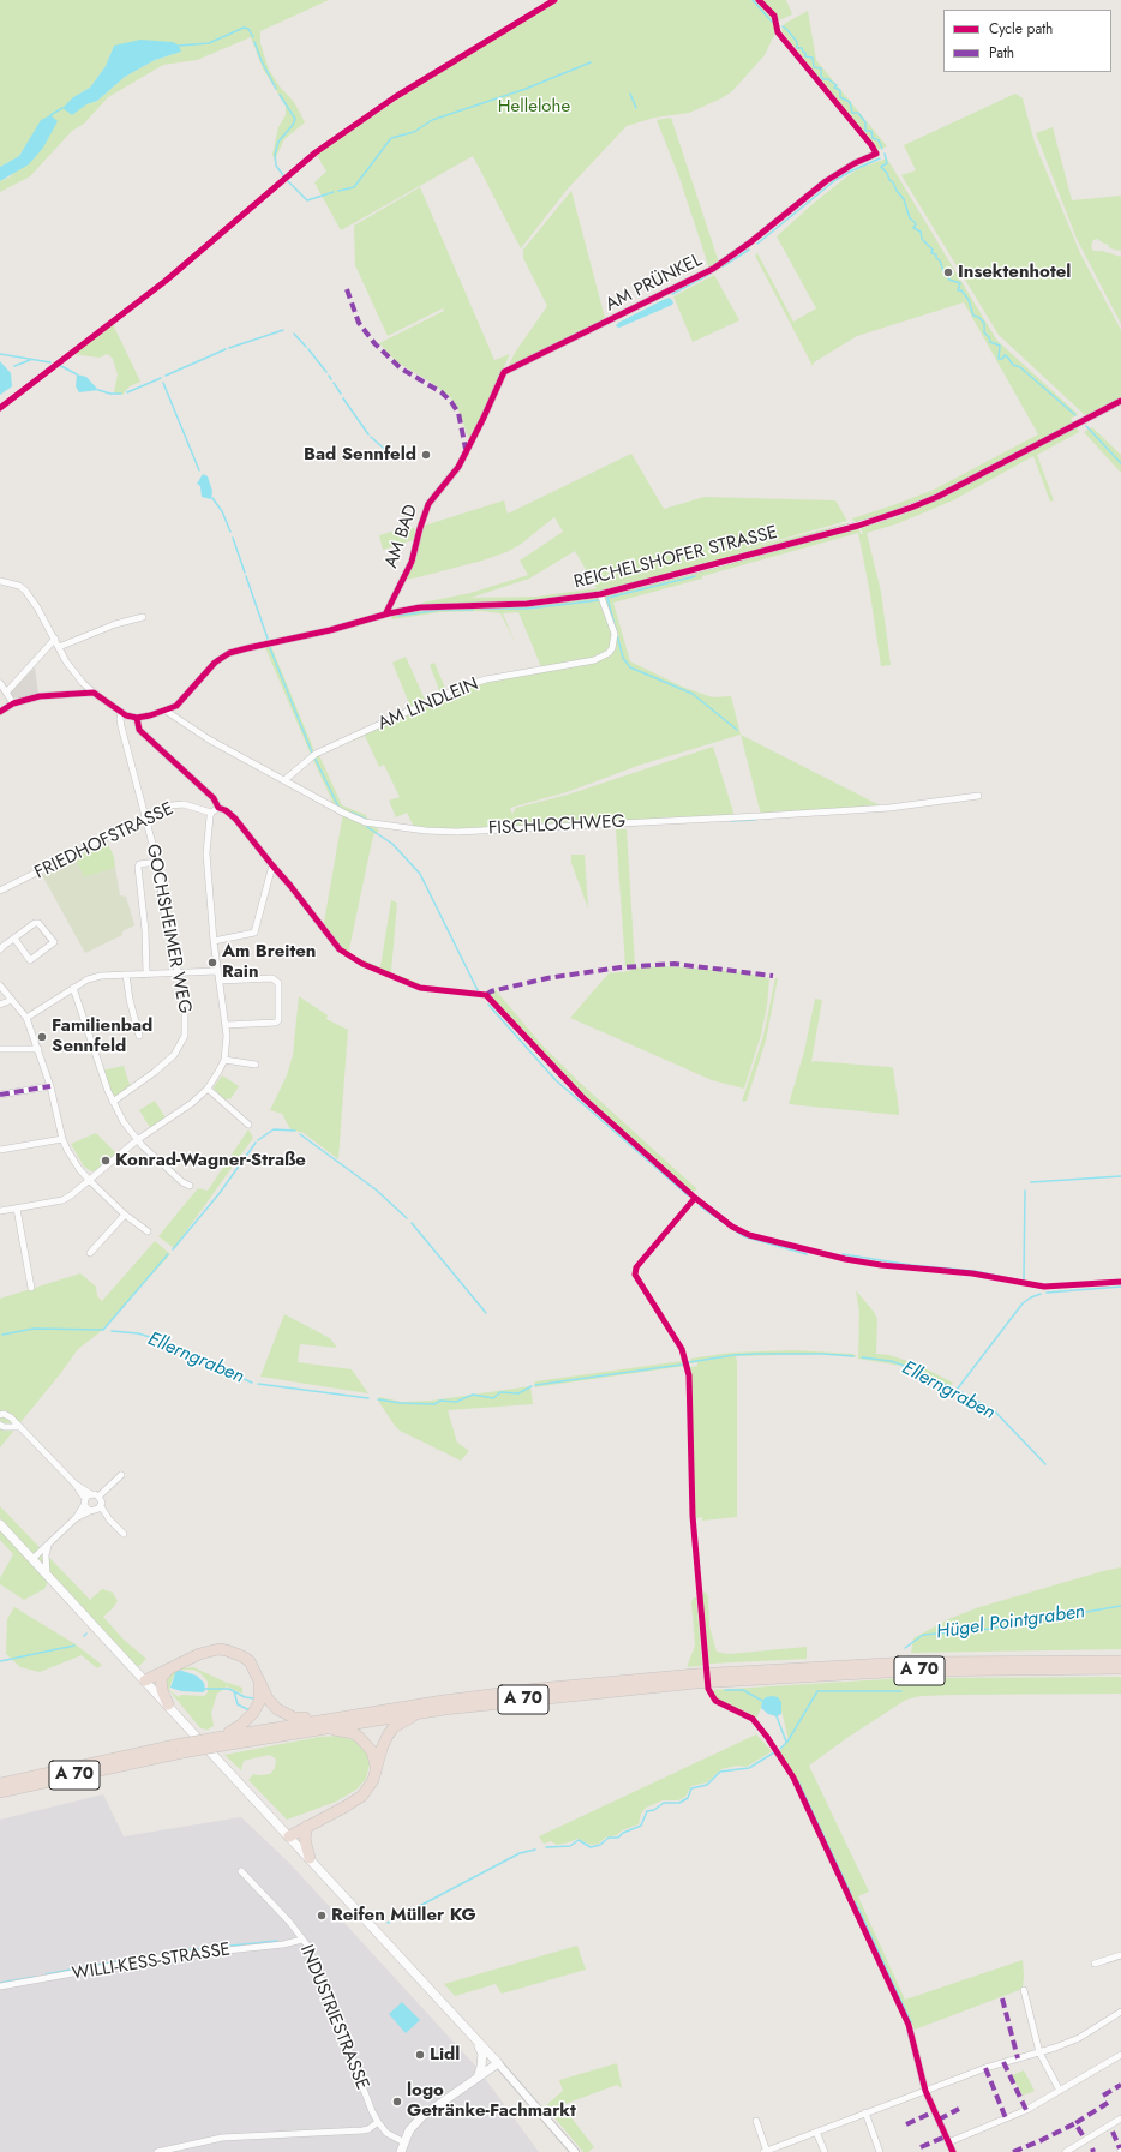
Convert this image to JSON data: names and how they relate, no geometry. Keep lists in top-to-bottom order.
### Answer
{
  "streets": {
    "highway": ["A 70"],
    "street": [
      "AM PRÜNKEL",
      "AM BAD",
      "REICHELSHOFER STRASSE",
      "AM LINDLEIN",
      "FISCHLOCHWEG",
      "FRIEDHOFSTRASSE",
      "GOCHSHEIMER WEG",
      "WILLI-KESS-STRASSE",
      "INDUSTRIESTRASSE"
    ]
  },
  "crossings": [
    ["AM PRÜNKEL", "AM BAD"],
    ["AM BAD", "REICHELSHOFER STRASSE"],
    ["REICHELSHOFER STRASSE", "AM LINDLEIN"],
    ["REICHELSHOFER STRASSE", "FISCHLOCHWEG"],
    ["AM LINDLEIN", "FISCHLOCHWEG"],
    ["FRIEDHOFSTRASSE", "GOCHSHEIMER WEG"],
    ["WILLI-KESS-STRASSE", "INDUSTRIESTRASSE"]
  ],
  "water": ["Ellerngraben", "Hügel Pointgraben"],
  "parks": ["Hellelohe"],
  "places": [
    "Insektenhotel",
    "Bad Sennfeld",
    "Am Breiten Rain",
    "Familienbad Sennfeld",
    "Konrad-Wagner-Straße",
    "Reifen Müller KG",
    "Lidl",
    "logo Getränke-Fachmarkt"
  ],
  "legend": ["Cycle path", "Path"]
}
